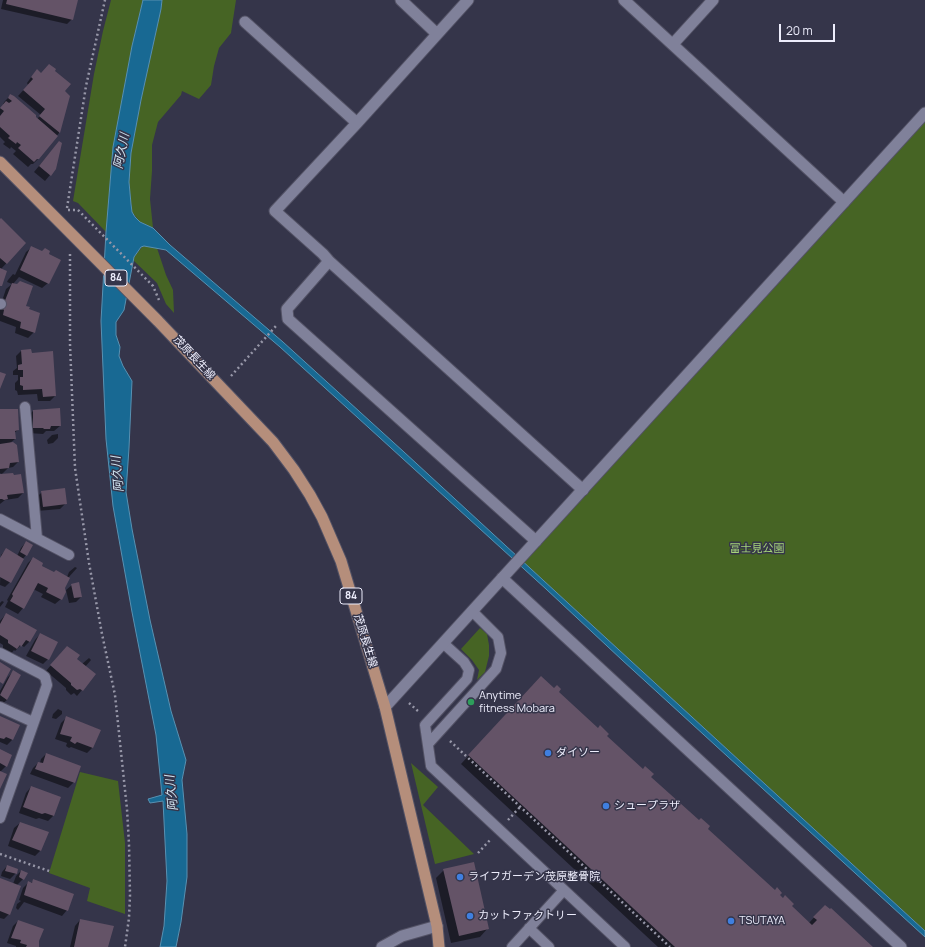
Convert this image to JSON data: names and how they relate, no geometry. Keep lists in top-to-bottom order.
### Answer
{
  "streets": {
    "main road": ["84", "茂原長生線"]
  },
  "crossings": [
    ["84", "茂原長生線"]
  ],
  "water": ["阿久川"],
  "parks": ["富士見公園"],
  "places": [
    "Anytime fitness Mobara",
    "ダイソー",
    "シュープラザ",
    "ライフガーデン茂原整骨院",
    "カットファクトリー",
    "TSUTAYA"
  ],
  "scale_bar": "20 m"
}
